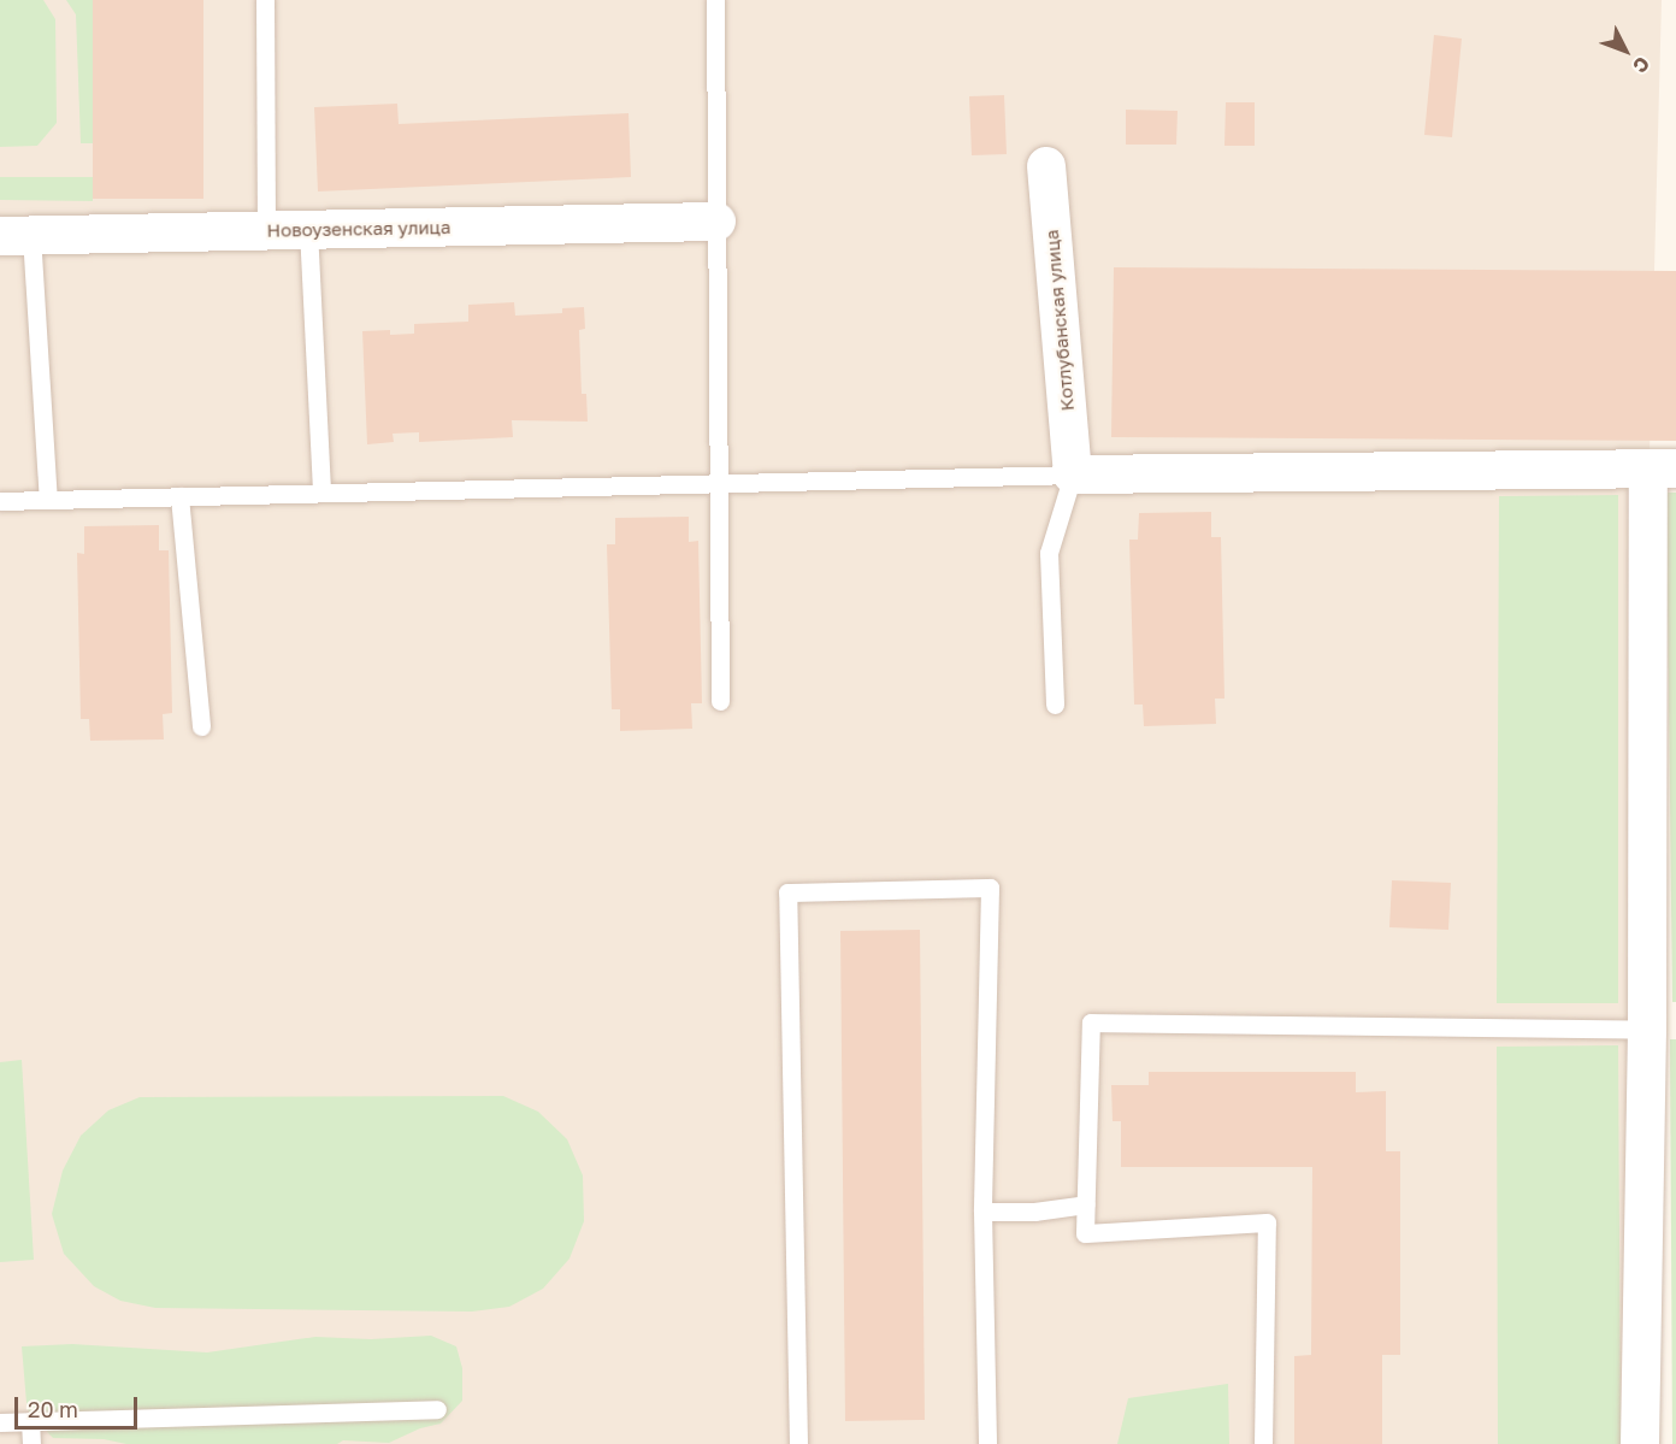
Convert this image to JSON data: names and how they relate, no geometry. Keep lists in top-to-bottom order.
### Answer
{
  "streets": {
    "street": ["Новоузенская улица", "Котлубанская улица"]
  },
  "scale_bar": "20 m",
  "north": "bottom right"
}
